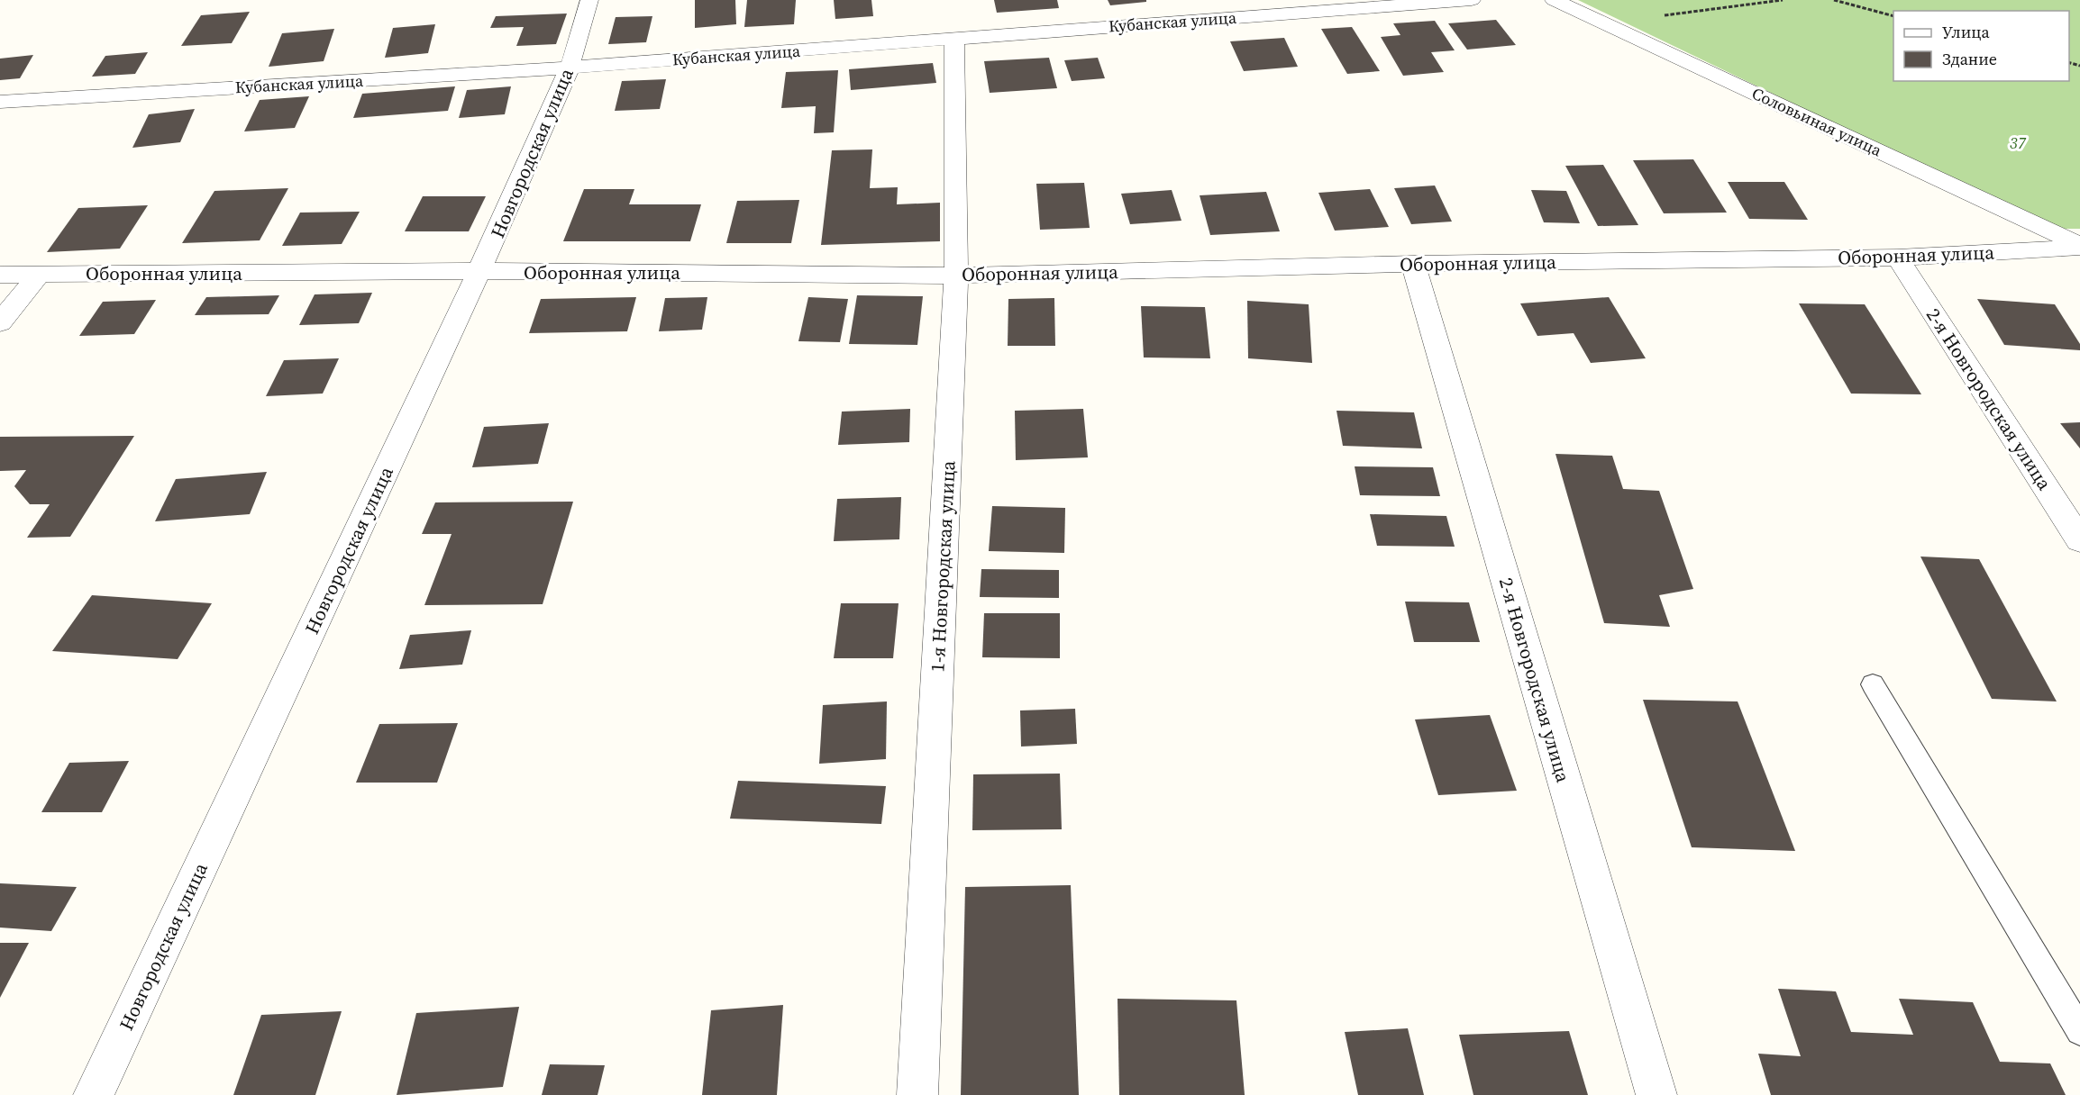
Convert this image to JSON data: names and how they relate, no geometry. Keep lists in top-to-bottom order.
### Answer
{
  "streets": {
    "street": [
      "Кубанская улица",
      "Соловьиная улица",
      "Новгородская улица",
      "Оборонная улица",
      "2-я Новгородская улица",
      "1-я Новгородская улица"
    ]
  },
  "crossings": [
    ["Кубанская улица", "Новгородская улица"],
    ["Кубанская улица", "1-я Новгородская улица"],
    ["Соловьиная улица", "Оборонная улица"],
    ["Новгородская улица", "Оборонная улица"],
    ["Оборонная улица", "2-я Новгородская улица"],
    ["Оборонная улица", "1-я Новгородская улица"]
  ],
  "parks": ["37"],
  "legend": ["Улица", "Здание"]
}
